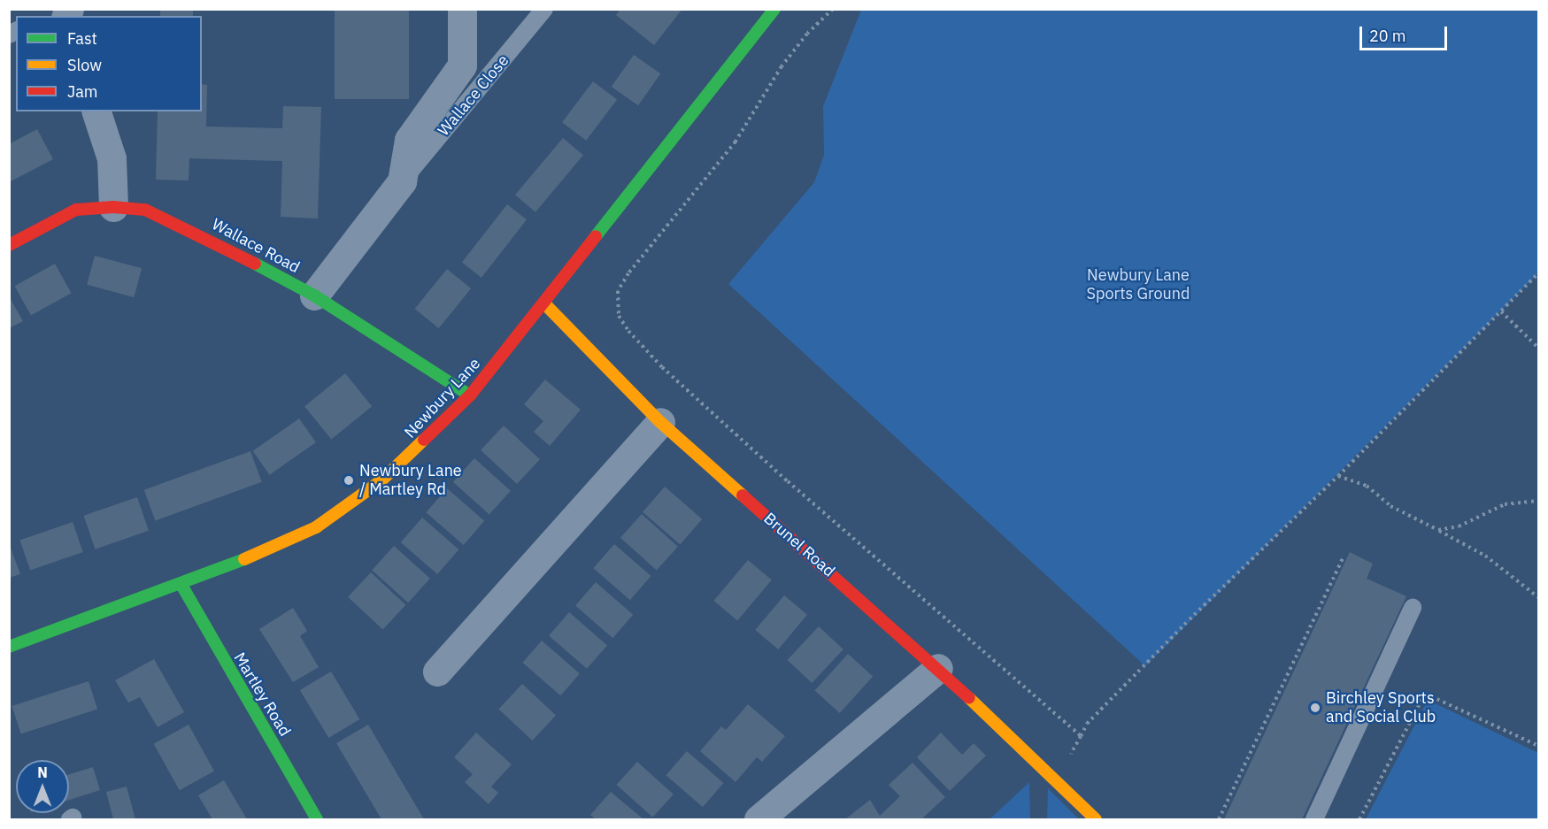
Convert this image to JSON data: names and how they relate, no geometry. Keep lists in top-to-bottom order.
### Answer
{
  "streets": {
    "street": [
      "Wallace Close",
      "Wallace Road",
      "Newbury Lane",
      "Brunel Road",
      "Martley Road"
    ]
  },
  "crossings": [
    ["Wallace Close", "Wallace Road"],
    ["Wallace Road", "Newbury Lane"],
    ["Newbury Lane", "Brunel Road"],
    ["Newbury Lane", "Martley Road"]
  ],
  "parks": ["Newbury Lane Sports Ground"],
  "places": ["Newbury Lane / Martley Rd", "Birchley Sports and Social Club"],
  "legend": ["Fast", "Slow", "Jam"],
  "scale_bar": "20 m",
  "north": "top"
}
